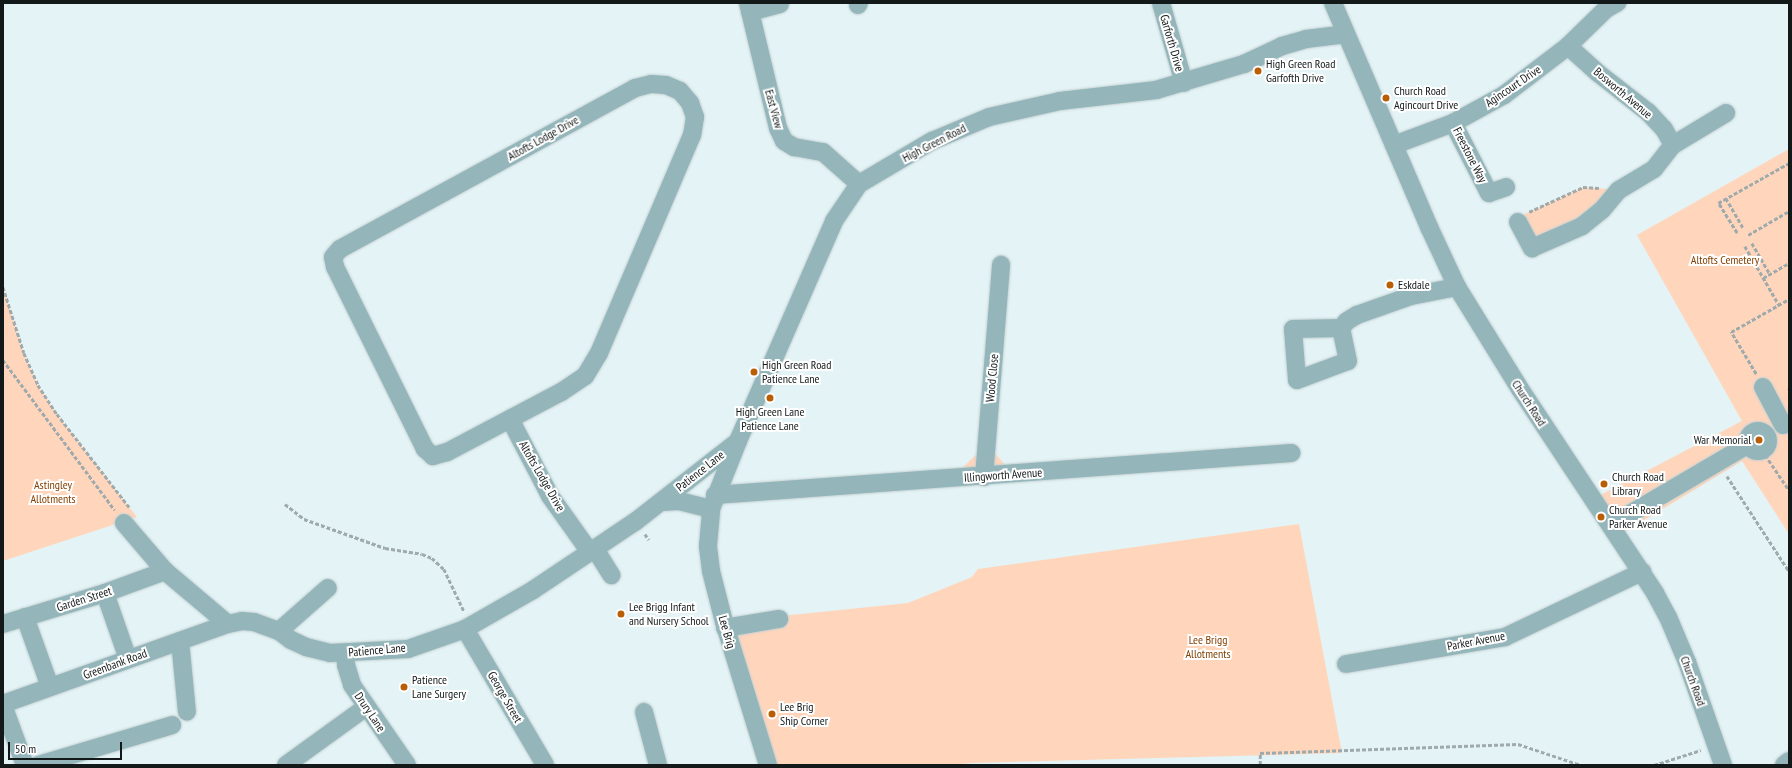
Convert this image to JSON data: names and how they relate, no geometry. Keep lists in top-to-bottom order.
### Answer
{
  "streets": {
    "street": [
      "Garforth Drive",
      "Agincourt Drive",
      "Bosworth Avenue",
      "East View",
      "Altofts Lodge Drive",
      "High Green Road",
      "Freestone Way",
      "Wood Close",
      "Church Road",
      "Patience Lane",
      "Illingworth Avenue",
      "Garden Street",
      "Lee Brig",
      "Parker Avenue",
      "Greenbank Road",
      "George Street",
      "Drury Lane"
    ]
  },
  "crossings": [
    ["Garforth Drive", "High Green Road"],
    ["Agincourt Drive", "Bosworth Avenue"],
    ["Agincourt Drive", "Freestone Way"],
    ["Agincourt Drive", "Church Road"],
    ["East View", "High Green Road"],
    ["Altofts Lodge Drive", "Patience Lane"],
    ["High Green Road", "Church Road"],
    ["High Green Road", "Patience Lane"],
    ["High Green Road", "Illingworth Avenue"],
    ["High Green Road", "Lee Brig"],
    ["Wood Close", "Illingworth Avenue"],
    ["Church Road", "Parker Avenue"],
    ["Patience Lane", "Illingworth Avenue"],
    ["Patience Lane", "Lee Brig"],
    ["Patience Lane", "Greenbank Road"],
    ["Patience Lane", "George Street"],
    ["Patience Lane", "Drury Lane"],
    ["Illingworth Avenue", "Lee Brig"]
  ],
  "parks": ["Altofts Cemetery", "Astingley Allotments", "Lee Brigg Allotments"],
  "places": [
    "High Green Road Garfofth Drive",
    "Church Road Agincourt Drive",
    "Eskdale",
    "High Green Road Patience Lane",
    "High Green Lane Patience Lane",
    "War Memorial",
    "Church Road Library",
    "Church Road Parker Avenue",
    "Lee Brigg Infant and Nursery School",
    "Patience Lane Surgery",
    "Lee Brig Ship Corner"
  ],
  "scale_bar": "50 m"
}
